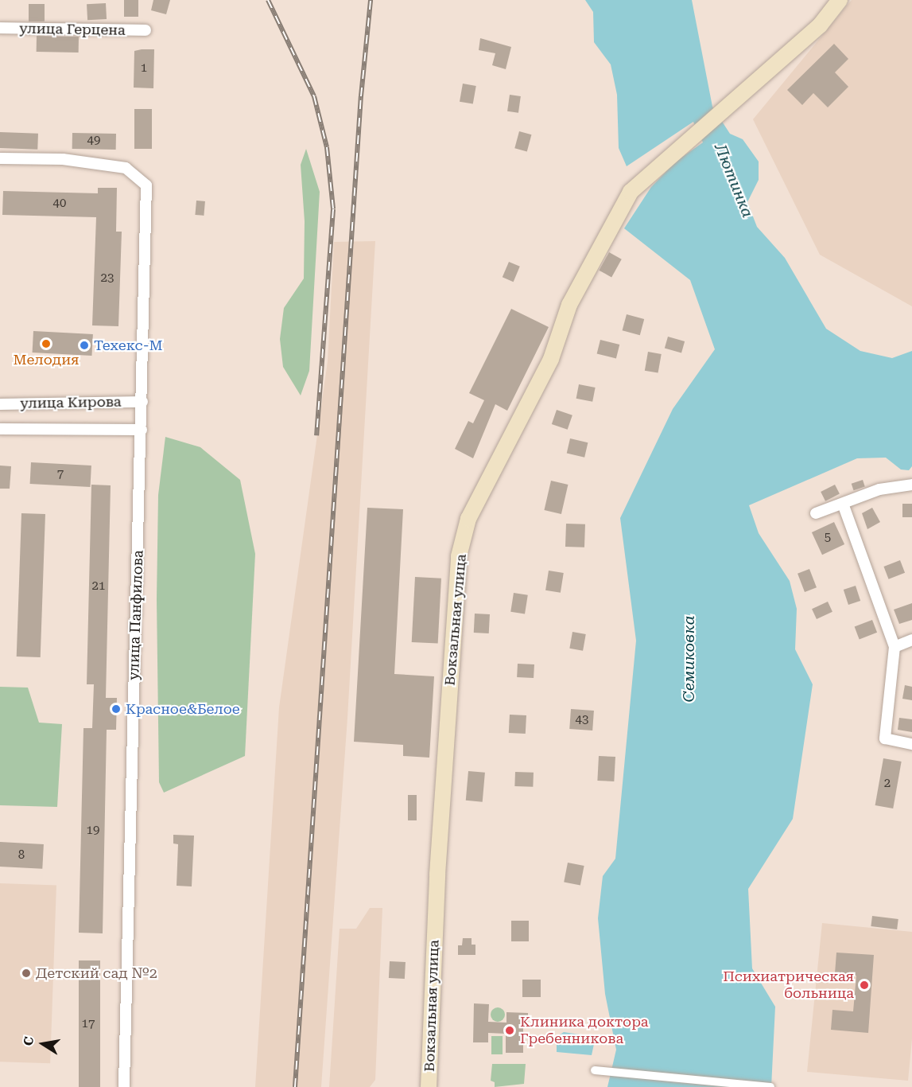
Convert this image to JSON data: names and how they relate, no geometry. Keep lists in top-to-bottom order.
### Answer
{
  "streets": {
    "main road": ["Вокзальная улица"],
    "street": ["улица Герцена", "улица Кирова", "улица Панфилова"]
  },
  "crossings": [
    ["улица Кирова", "улица Панфилова"]
  ],
  "water": ["Лютинка", "Семиковка"],
  "places": [
    "Мелодия",
    "Техекс-М",
    "Красное&Белое",
    "Детский сад №2",
    "Психиатрическая больница",
    "Клиника доктора Гребенникова"
  ],
  "house_numbers": [
    "1",
    "49",
    "40",
    "23",
    "7",
    "5",
    "21",
    "43",
    "2",
    "19",
    "8",
    "17"
  ],
  "north": "left"
}
